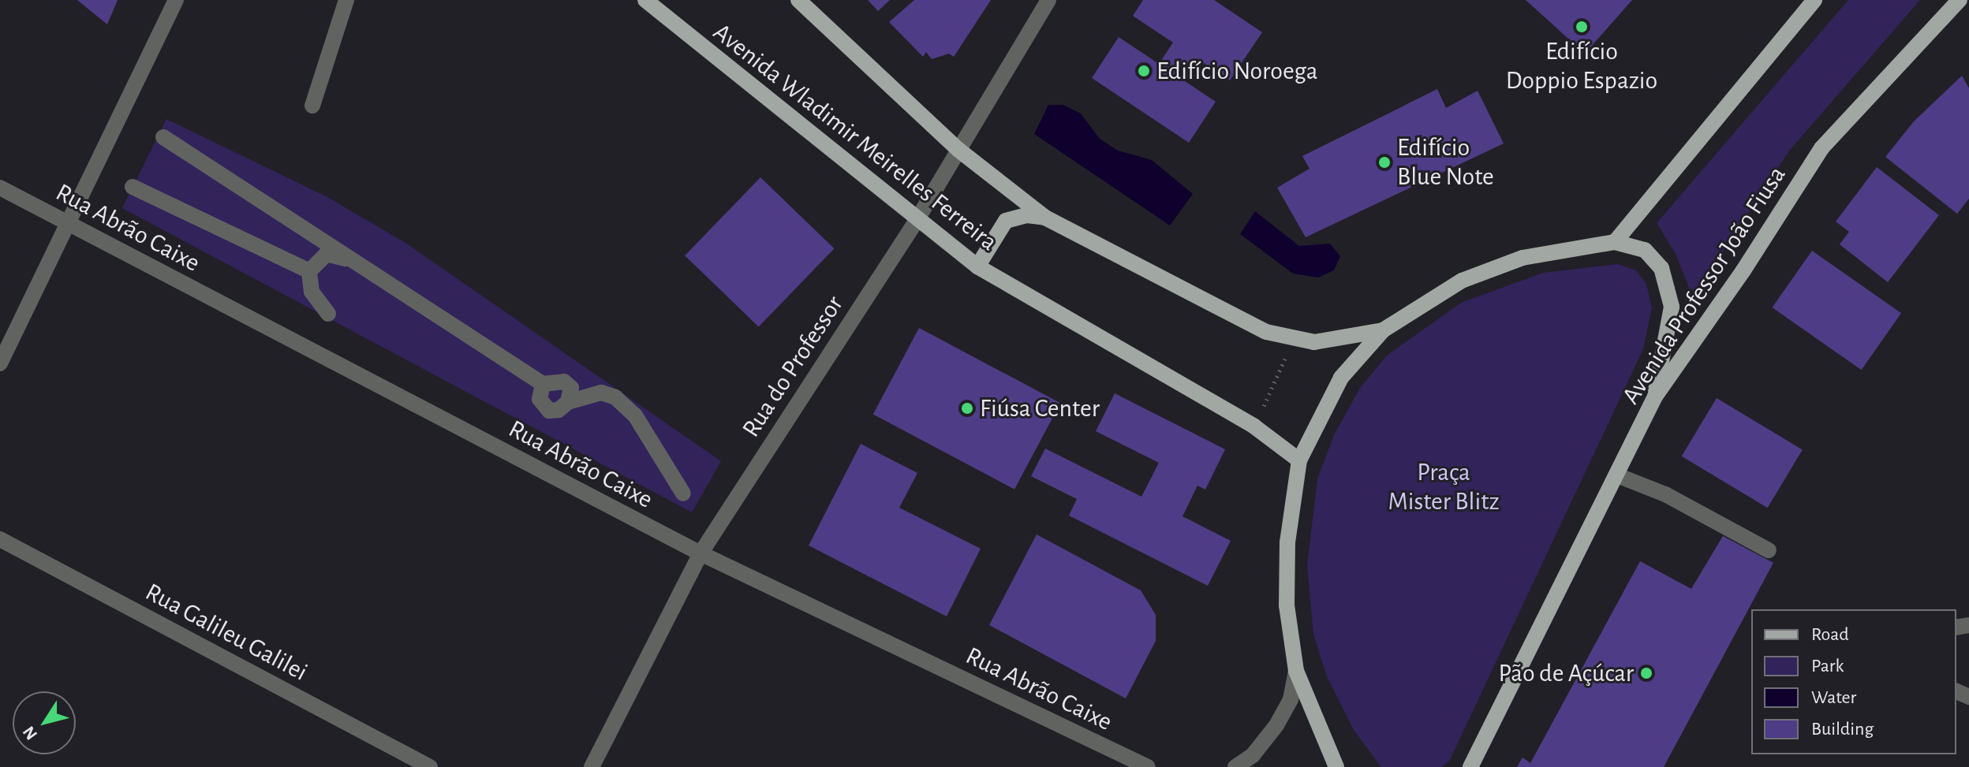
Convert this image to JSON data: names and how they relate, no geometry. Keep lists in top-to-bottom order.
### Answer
{
  "streets": {
    "main road": ["Avenida Wladimir Meirelles Ferreira", "Avenida Professor João Fiusa"],
    "street": ["Rua Abrão Caixe", "Rua do Professor", "Rua Galileu Galilei"]
  },
  "crossings": [
    ["Avenida Wladimir Meirelles Ferreira", "Rua do Professor"],
    ["Rua Abrão Caixe", "Rua do Professor"]
  ],
  "parks": ["Praça Mister Blitz"],
  "places": [
    "Edifício Doppio Espazio",
    "Edifício Noroega",
    "Edifício Blue Note",
    "Fiúsa Center",
    "Pão de Açúcar"
  ],
  "legend": [
    "Road",
    "Park",
    "Water",
    "Building"
  ],
  "north": "bottom left"
}
